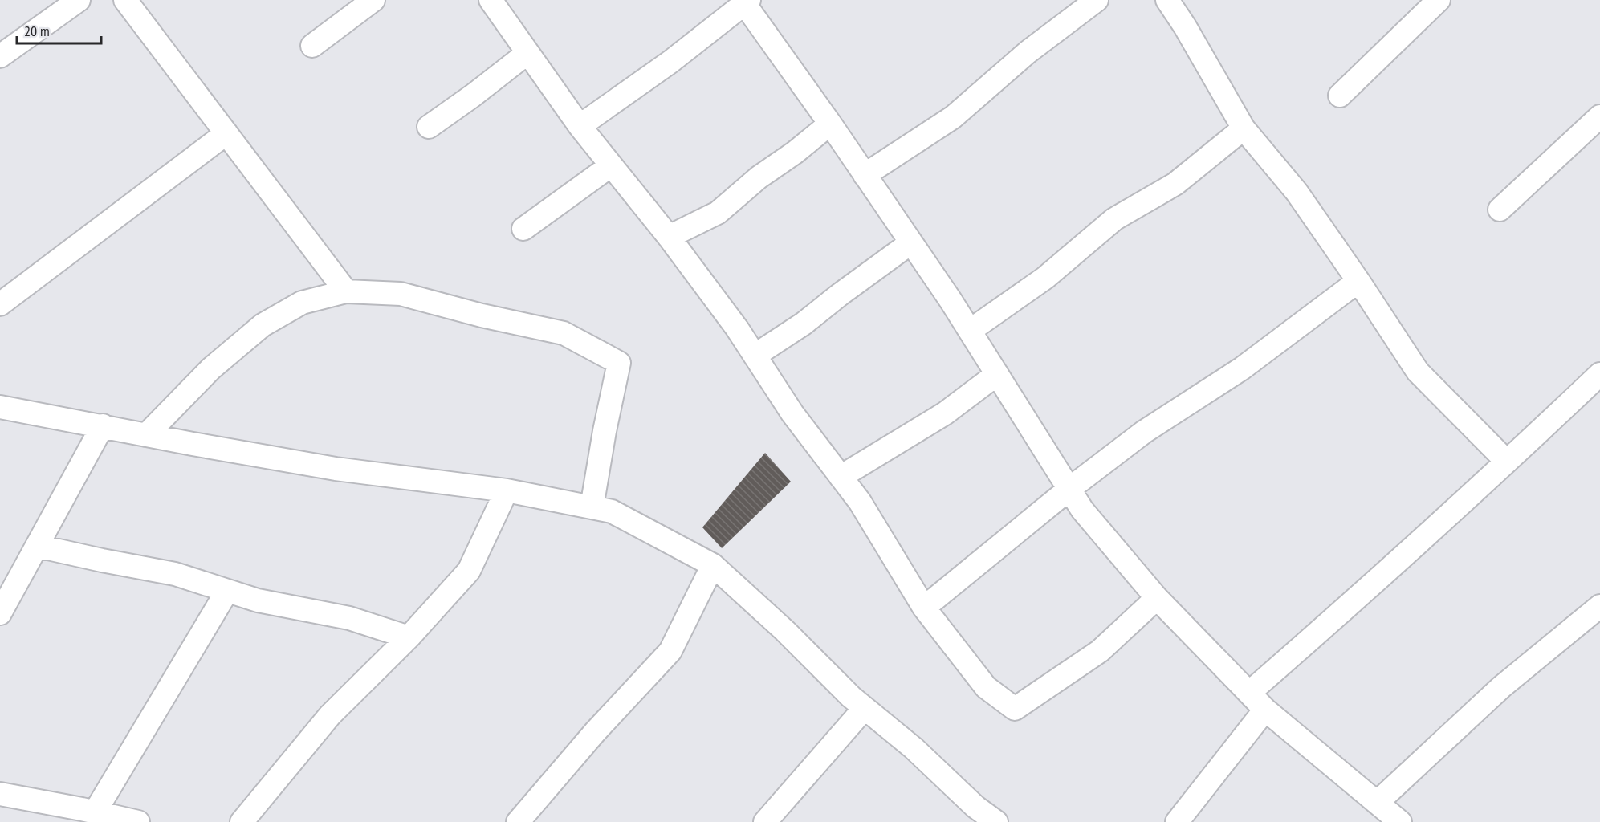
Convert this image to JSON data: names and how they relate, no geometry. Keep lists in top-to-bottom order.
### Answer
{
  "scale_bar": "20 m"
}
